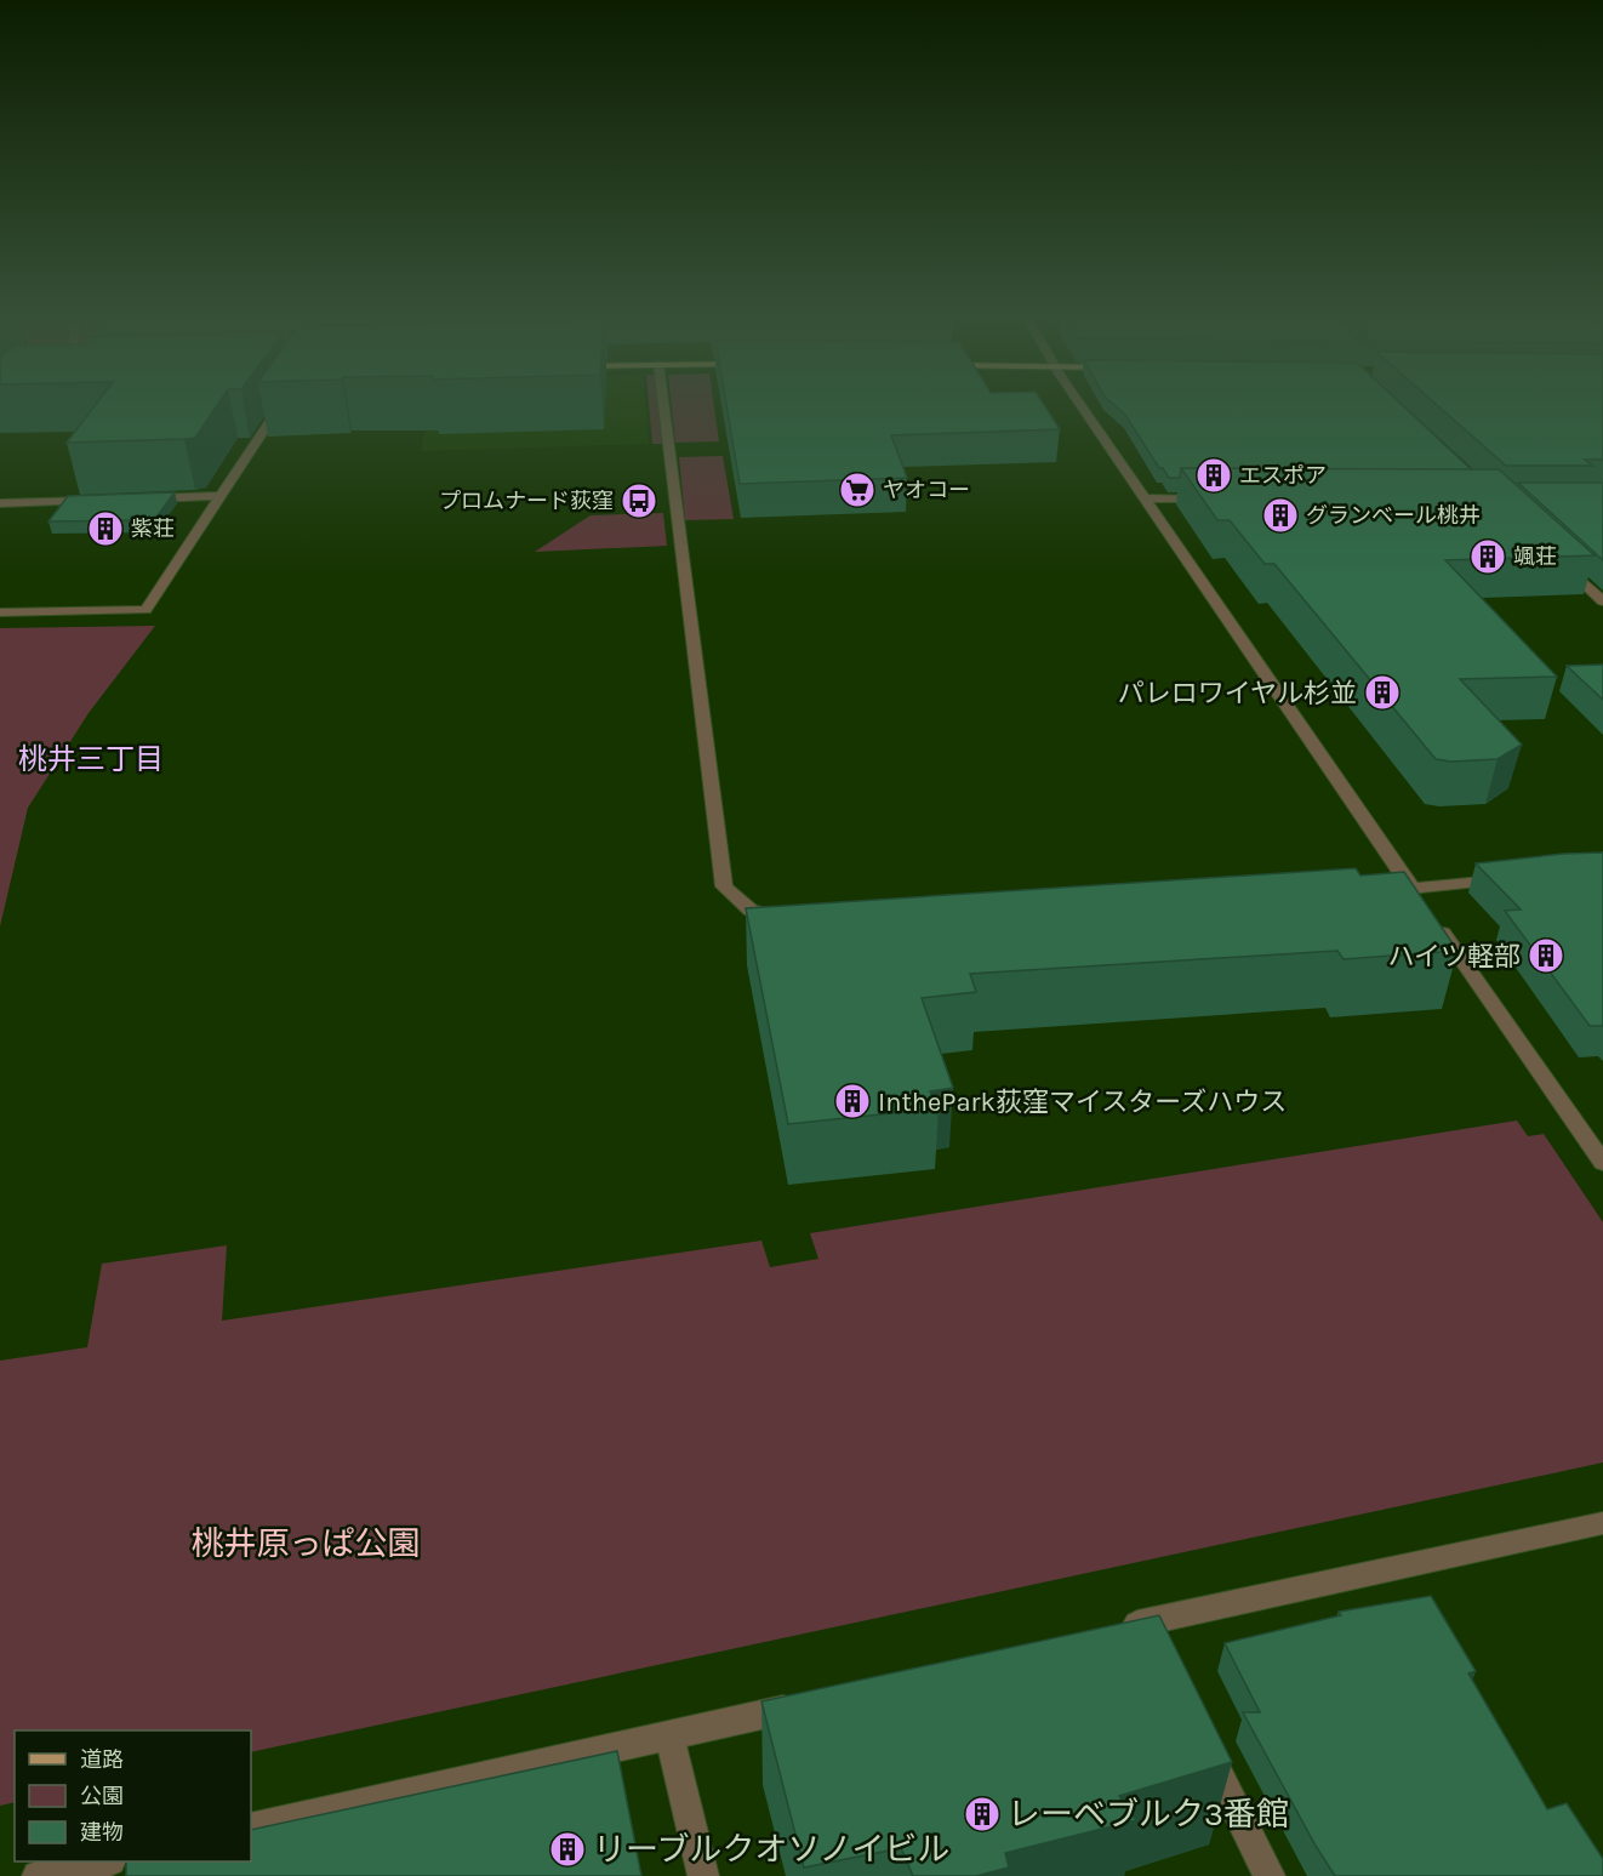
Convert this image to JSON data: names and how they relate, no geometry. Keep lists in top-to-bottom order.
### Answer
{
  "districts": ["桃井三丁目"],
  "parks": ["桃井原っぱ公園"],
  "places": {
    "building": [
      "エスポア",
      "グランベール桃井",
      "紫荘",
      "颯荘",
      "パレロワイヤル杉並",
      "ハイツ軽部",
      "InthePark荻窪マイスターズハウス",
      "レーベブルク3番館",
      "リーブルクオソノイビル"
    ],
    "supermarket": ["ヤオコー"],
    "bus stop": ["プロムナード荻窪"]
  },
  "legend": ["道路", "公園", "建物"]
}
